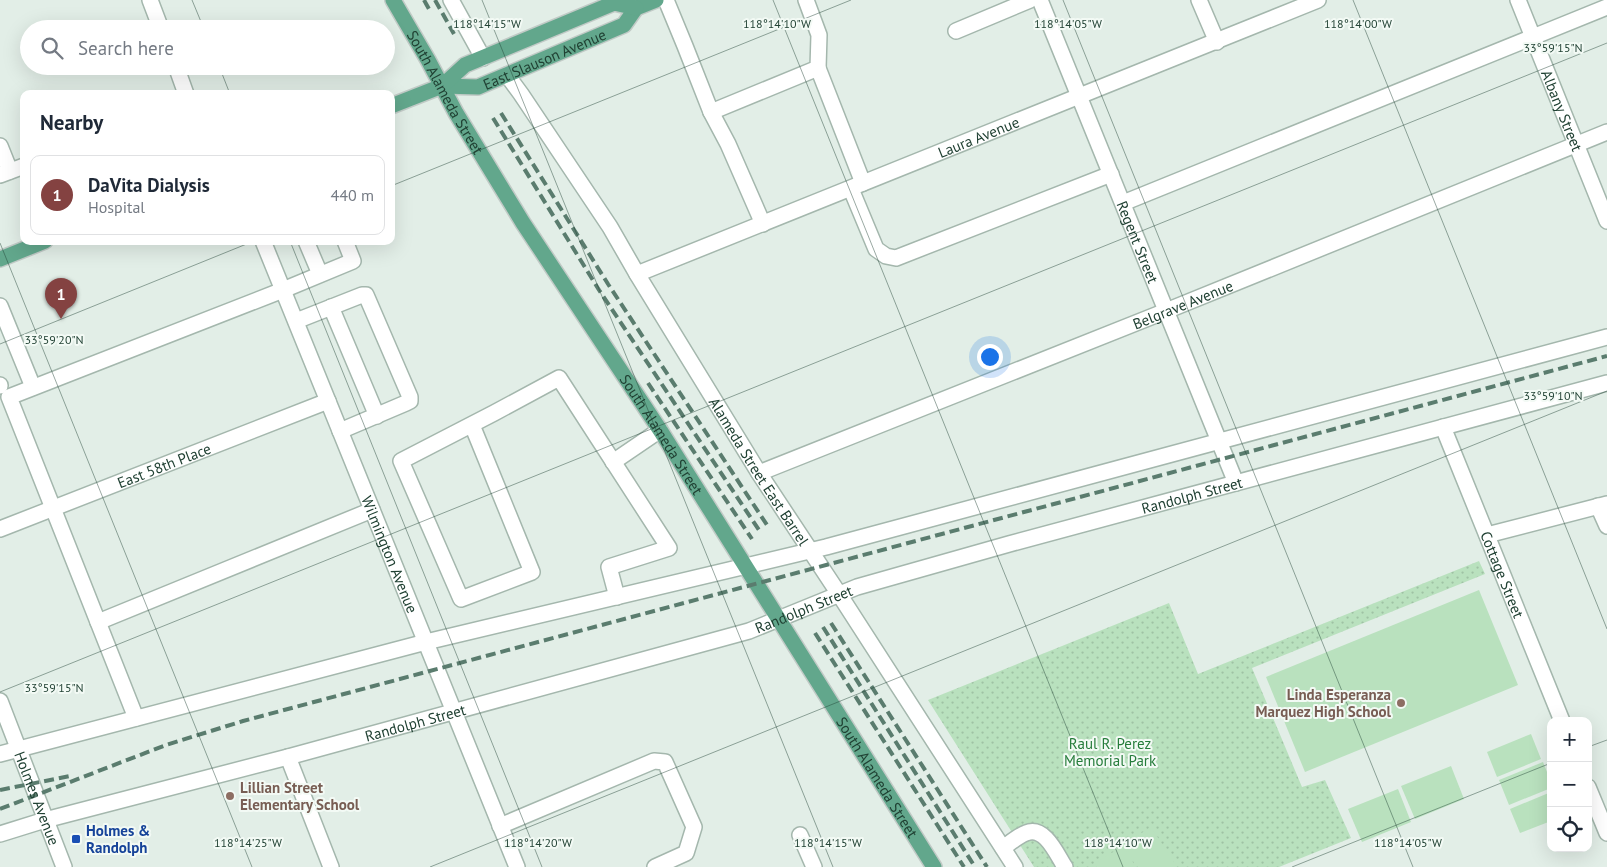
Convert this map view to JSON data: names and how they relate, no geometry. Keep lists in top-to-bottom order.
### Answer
{
  "streets": {
    "main road": ["East Slauson Avenue", "South Alameda Street"],
    "street": [
      "Albany Street",
      "Laura Avenue",
      "Regent Street",
      "Belgrave Avenue",
      "East 58th Place",
      "Alameda Street East Barrel",
      "Randolph Street",
      "Wilmington Avenue",
      "Cottage Street",
      "Holmes Avenue"
    ]
  },
  "crossings": [
    ["East Slauson Avenue", "South Alameda Street"],
    ["East Slauson Avenue", "Alameda Street East Barrel"],
    ["South Alameda Street", "Randolph Street"],
    ["Albany Street", "Belgrave Avenue"],
    ["Laura Avenue", "Regent Street"],
    ["Laura Avenue", "Alameda Street East Barrel"],
    ["Regent Street", "Belgrave Avenue"],
    ["Regent Street", "Randolph Street"],
    ["Belgrave Avenue", "Alameda Street East Barrel"],
    ["East 58th Place", "Wilmington Avenue"],
    ["Alameda Street East Barrel", "Randolph Street"],
    ["Randolph Street", "Wilmington Avenue"],
    ["Randolph Street", "Cottage Street"],
    ["Randolph Street", "Holmes Avenue"]
  ],
  "parks": ["Raul R. Perez Memorial Park"],
  "places": {
    "other": ["Linda Esperanza Marquez High School", "Lillian Street Elementary School"],
    "transit": ["Holmes & Randolph"]
  },
  "page": {
    "search": "Search here",
    "heading": "Nearby",
    "list": [
      {
        "mark": "1",
        "name": "DaVita Dialysis",
        "note": "Hospital",
        "value": "440 m"
      }
    ],
    "pins": "1",
    "map_buttons": ["+", "−"]
  },
  "coordinates": [
    "118°14'15\"W",
    "118°14'10\"W",
    "118°14'05\"W",
    "118°14'00\"W",
    "33°59'15\"N",
    "33°59'20\"N",
    "33°59'10\"N",
    "118°14'25\"W",
    "118°14'20\"W"
  ]
}
